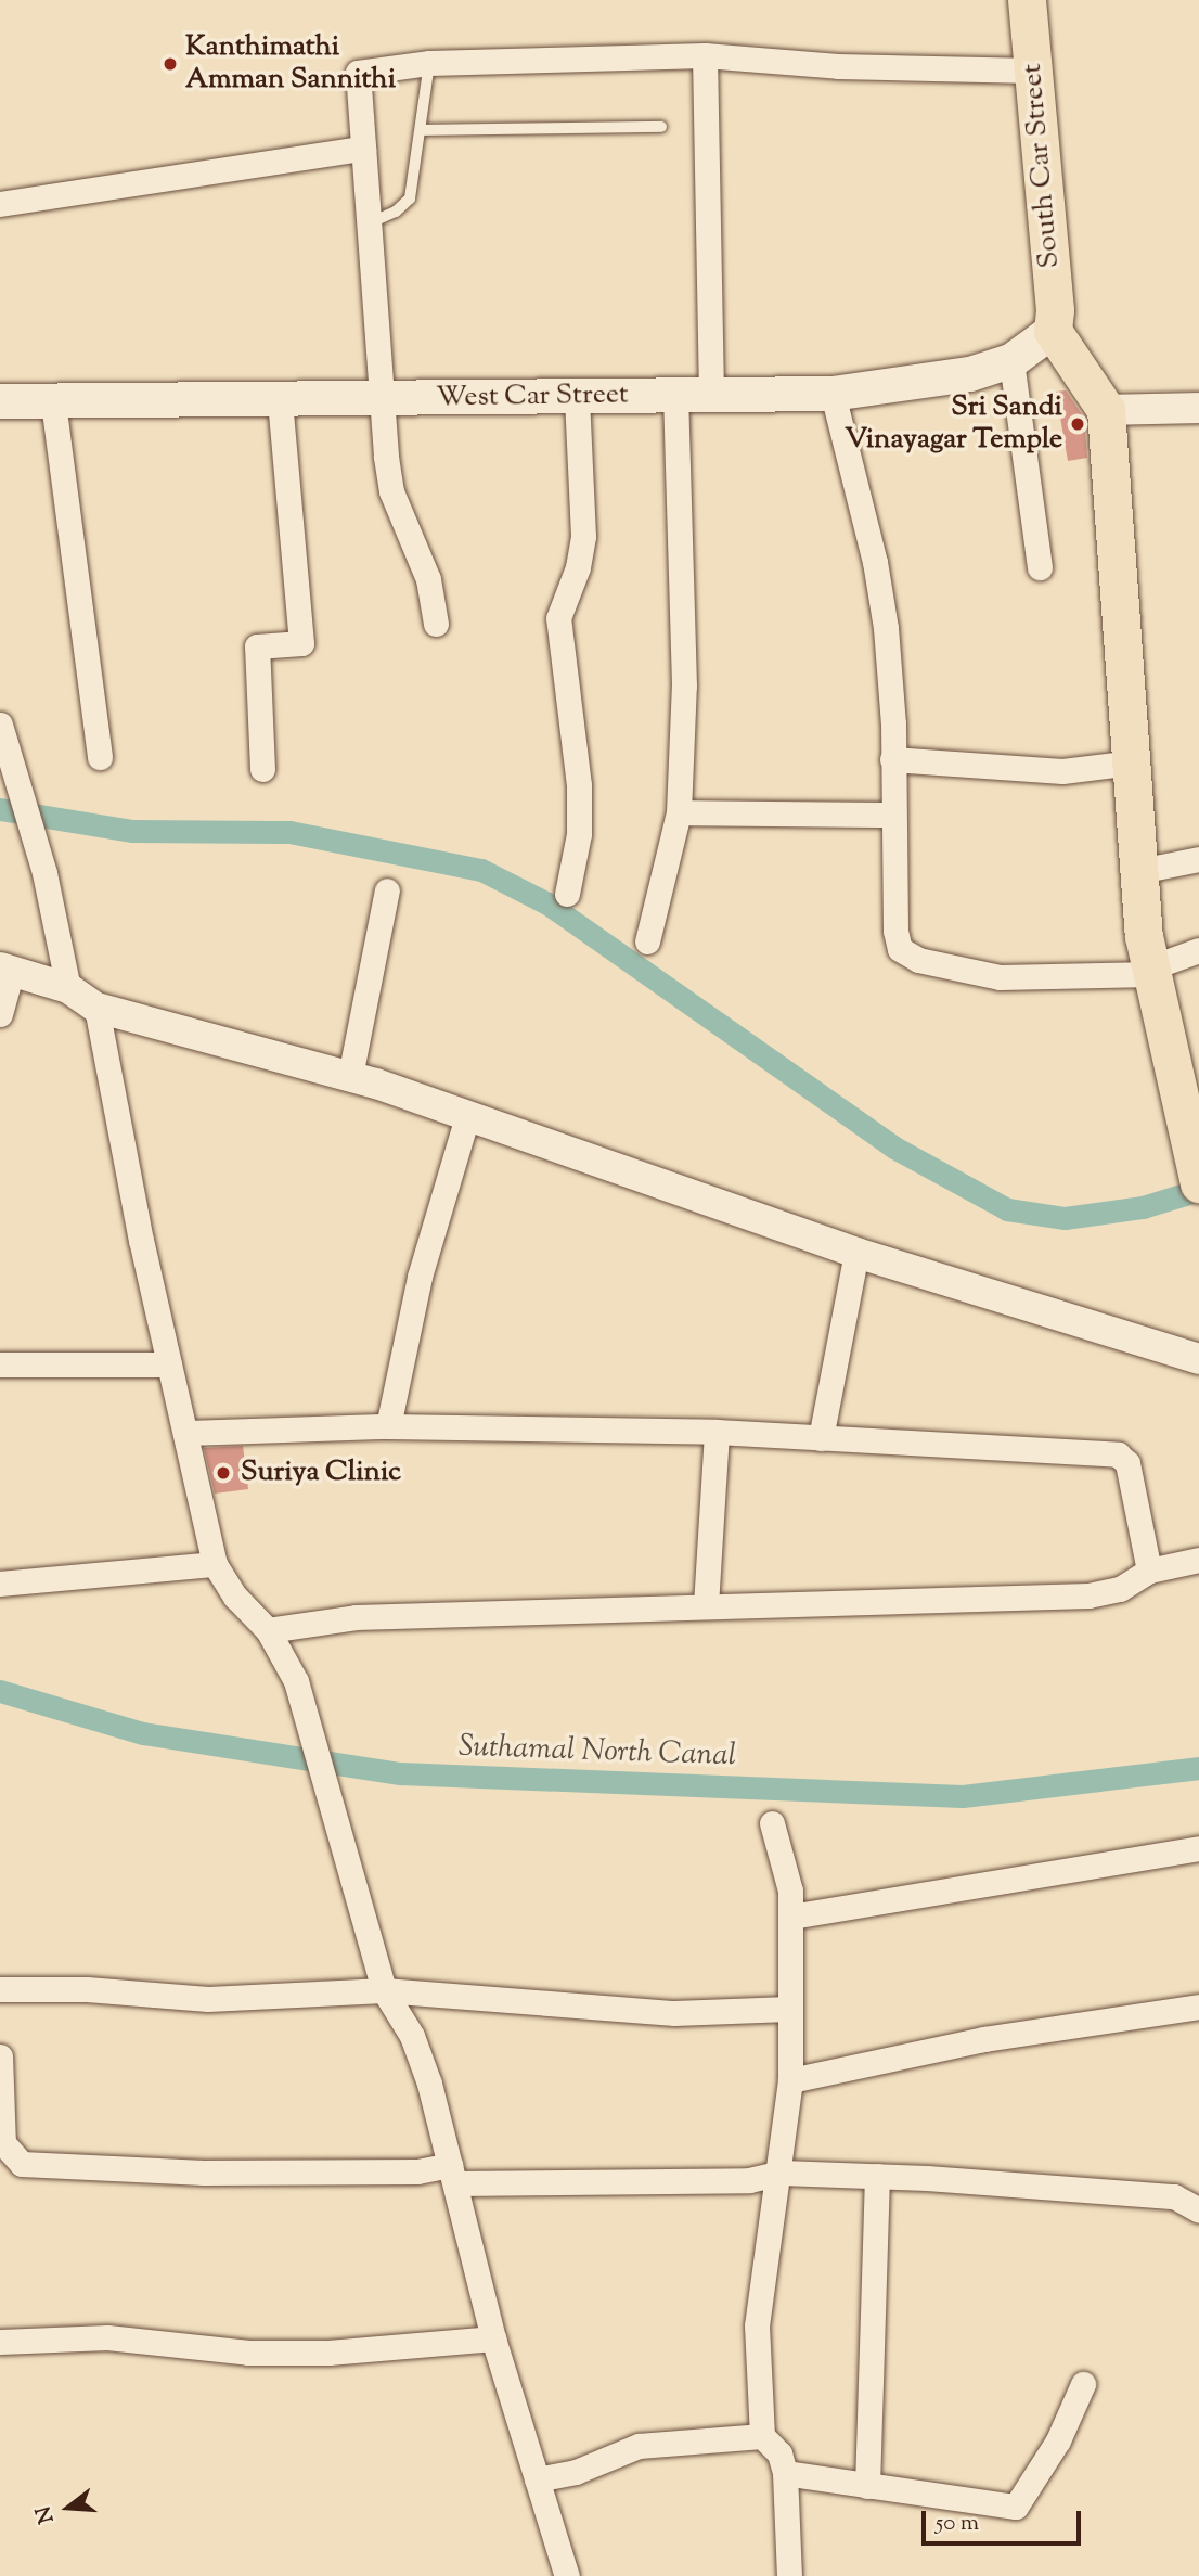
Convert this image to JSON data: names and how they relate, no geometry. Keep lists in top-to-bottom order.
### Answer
{
  "streets": {
    "main road": ["South Car Street", "West Car Street"]
  },
  "crossings": [
    ["South Car Street", "West Car Street"]
  ],
  "water": ["Suthamal North Canal"],
  "places": ["Kanthimathi Amman Sannithi", "Sri Sandi Vinayagar Temple", "Suriya Clinic"],
  "scale_bar": "50 m",
  "north": "left"
}
